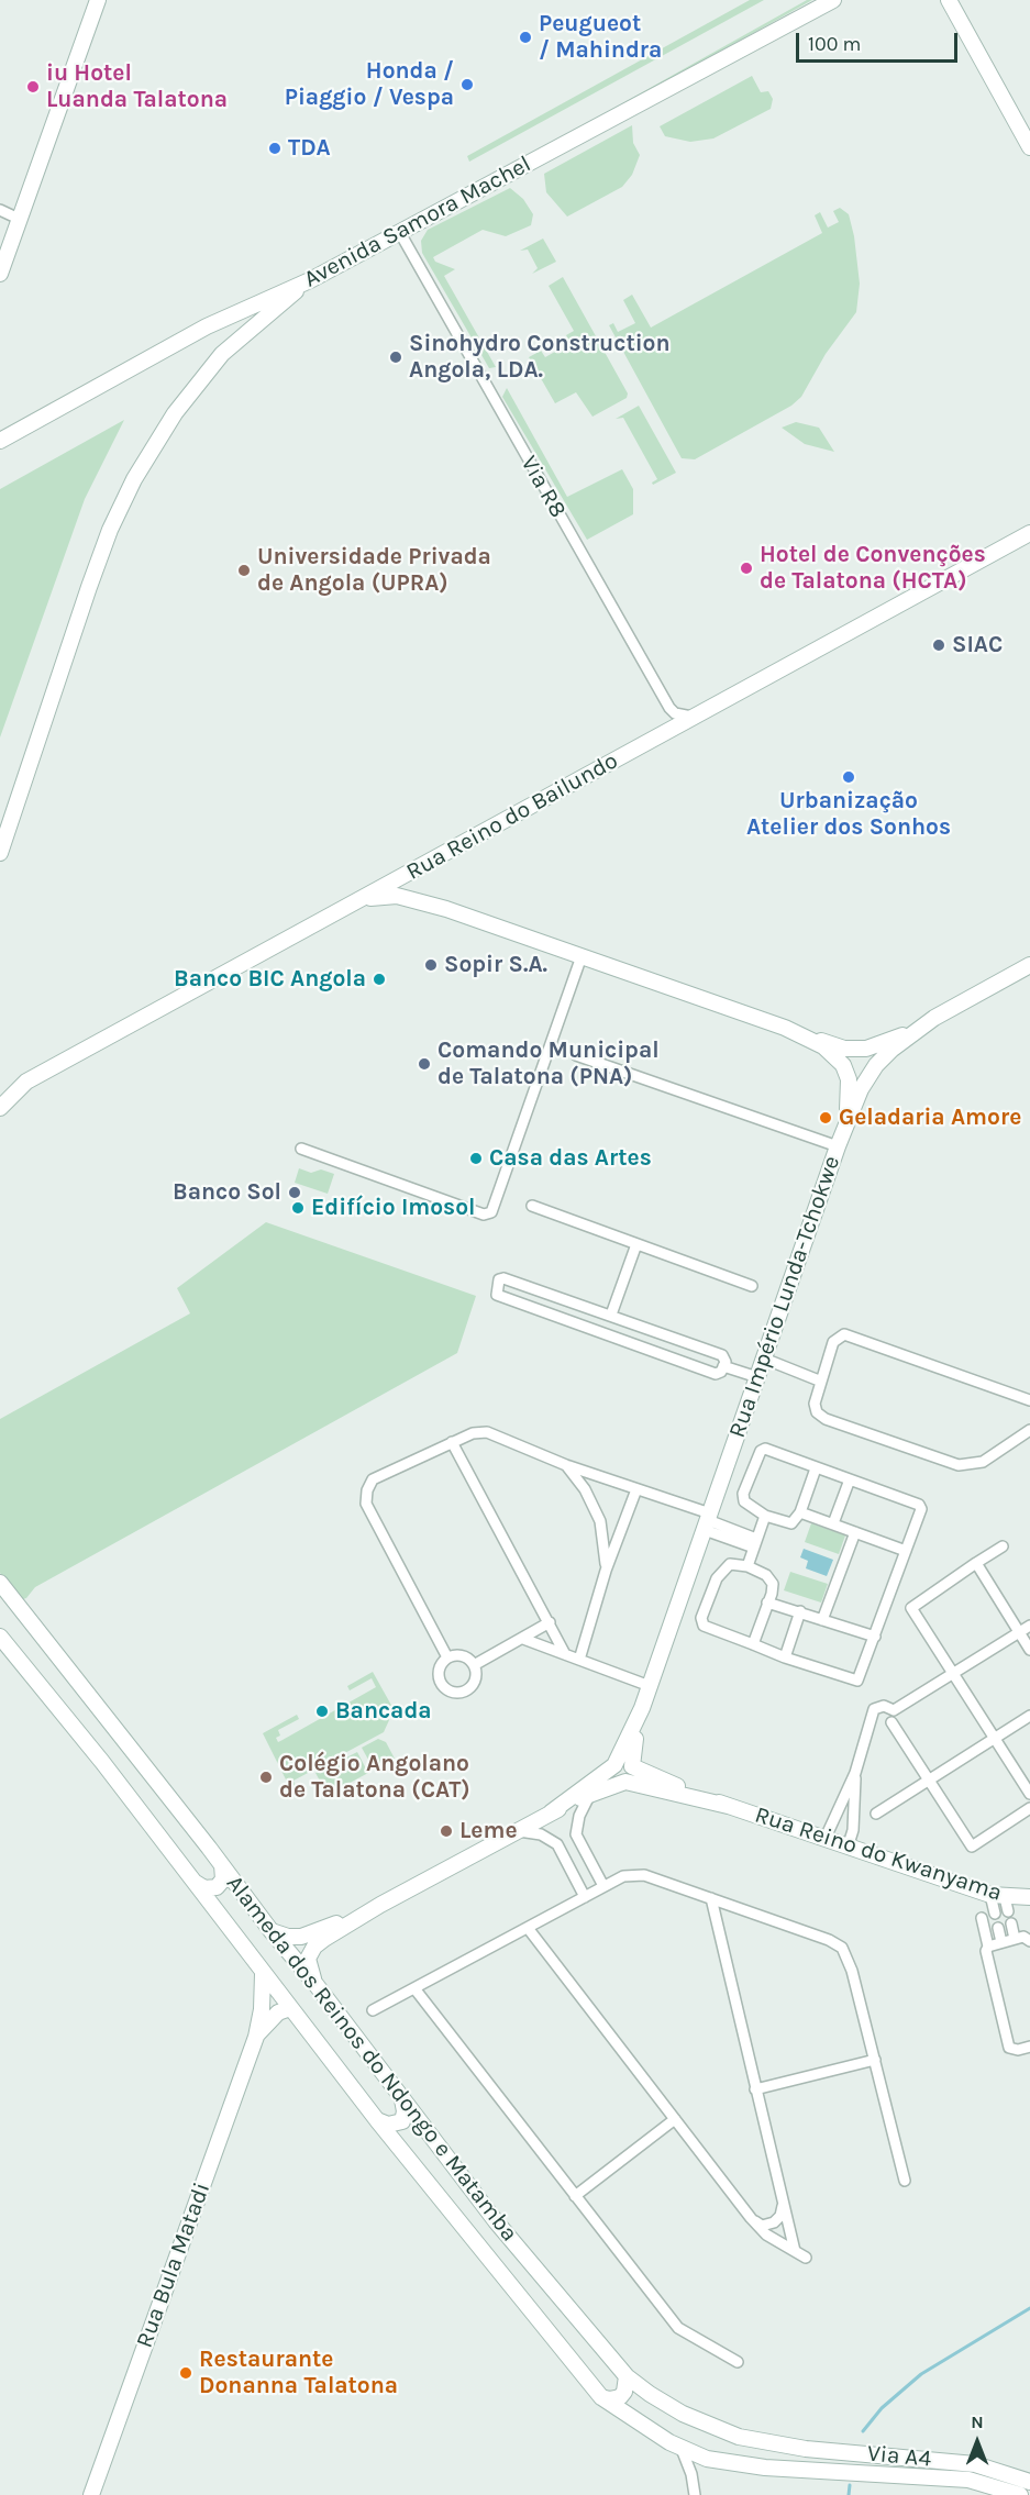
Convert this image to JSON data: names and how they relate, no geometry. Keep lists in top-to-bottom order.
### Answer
{
  "streets": {
    "main road": [
      "Avenida Samora Machel",
      "Rua Reino do Bailundo",
      "Rua Império Lunda-Tchokwe",
      "Rua Reino do Kwanyama",
      "Alameda dos Reinos do Ndongo e Matamba",
      "Rua Bula Matadi",
      "Via A4"
    ],
    "street": ["Via R8"]
  },
  "crossings": [
    ["Avenida Samora Machel", "Via R8"],
    ["Via R8", "Rua Reino do Bailundo"],
    ["Rua Império Lunda-Tchokwe", "Rua Reino do Kwanyama"],
    ["Rua Império Lunda-Tchokwe", "Alameda dos Reinos do Ndongo e Matamba"],
    ["Alameda dos Reinos do Ndongo e Matamba", "Rua Bula Matadi"],
    ["Alameda dos Reinos do Ndongo e Matamba", "Via A4"]
  ],
  "places": [
    "Peugueot / Mahindra",
    "Honda / Piaggio / Vespa",
    "iu Hotel Luanda Talatona",
    "TDA",
    "Sinohydro Construction Angola, LDA.",
    "Hotel de Convenções de Talatona (HCTA)",
    "Universidade Privada de Angola (UPRA)",
    "SIAC",
    "Urbanização Atelier dos Sonhos",
    "Sopir S.A.",
    "Banco BIC Angola",
    "Comando Municipal de Talatona (PNA)",
    "Geladaria Amore",
    "Casa das Artes",
    "Banco Sol",
    "Edifício Imosol",
    "Bancada",
    "Colégio Angolano de Talatona (CAT)",
    "Leme",
    "Restaurante Donanna Talatona"
  ],
  "scale_bar": "100 m",
  "north": "top"
}
